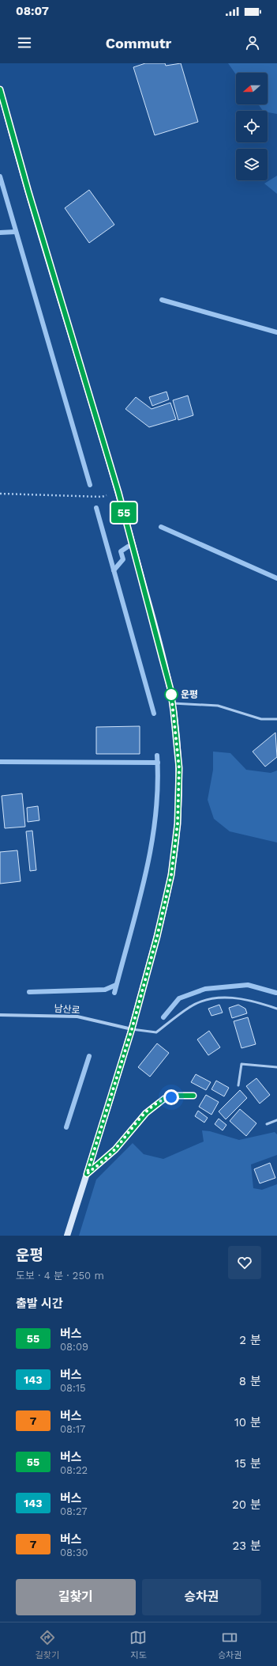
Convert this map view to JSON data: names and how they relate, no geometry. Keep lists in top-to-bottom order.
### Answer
{
  "streets": {
    "street": ["남산로"]
  },
  "places": ["운평"],
  "lines": ["bus line 55"],
  "north": "left",
  "page": {
    "status": "08:07",
    "header": "Commutr",
    "on_map": "55",
    "heading": [
      ["운평", "도보 · 4 분 · 250 m"],
      "출발 시간"
    ],
    "list": [
      {
        "mark": "55",
        "name": "버스",
        "note": "08:09",
        "value": "2 분"
      },
      {
        "mark": "143",
        "name": "버스",
        "note": "08:15",
        "value": "8 분"
      },
      {
        "mark": "7",
        "name": "버스",
        "note": "08:17",
        "value": "10 분"
      },
      {
        "mark": "55",
        "name": "버스",
        "note": "08:22",
        "value": "15 분"
      },
      {
        "mark": "143",
        "name": "버스",
        "note": "08:27",
        "value": "20 분"
      },
      {
        "mark": "7",
        "name": "버스",
        "note": "08:30",
        "value": "23 분"
      }
    ],
    "buttons": ["길찾기", "승차권"],
    "tabs": ["길찾기", "지도", "승차권"]
  }
}
